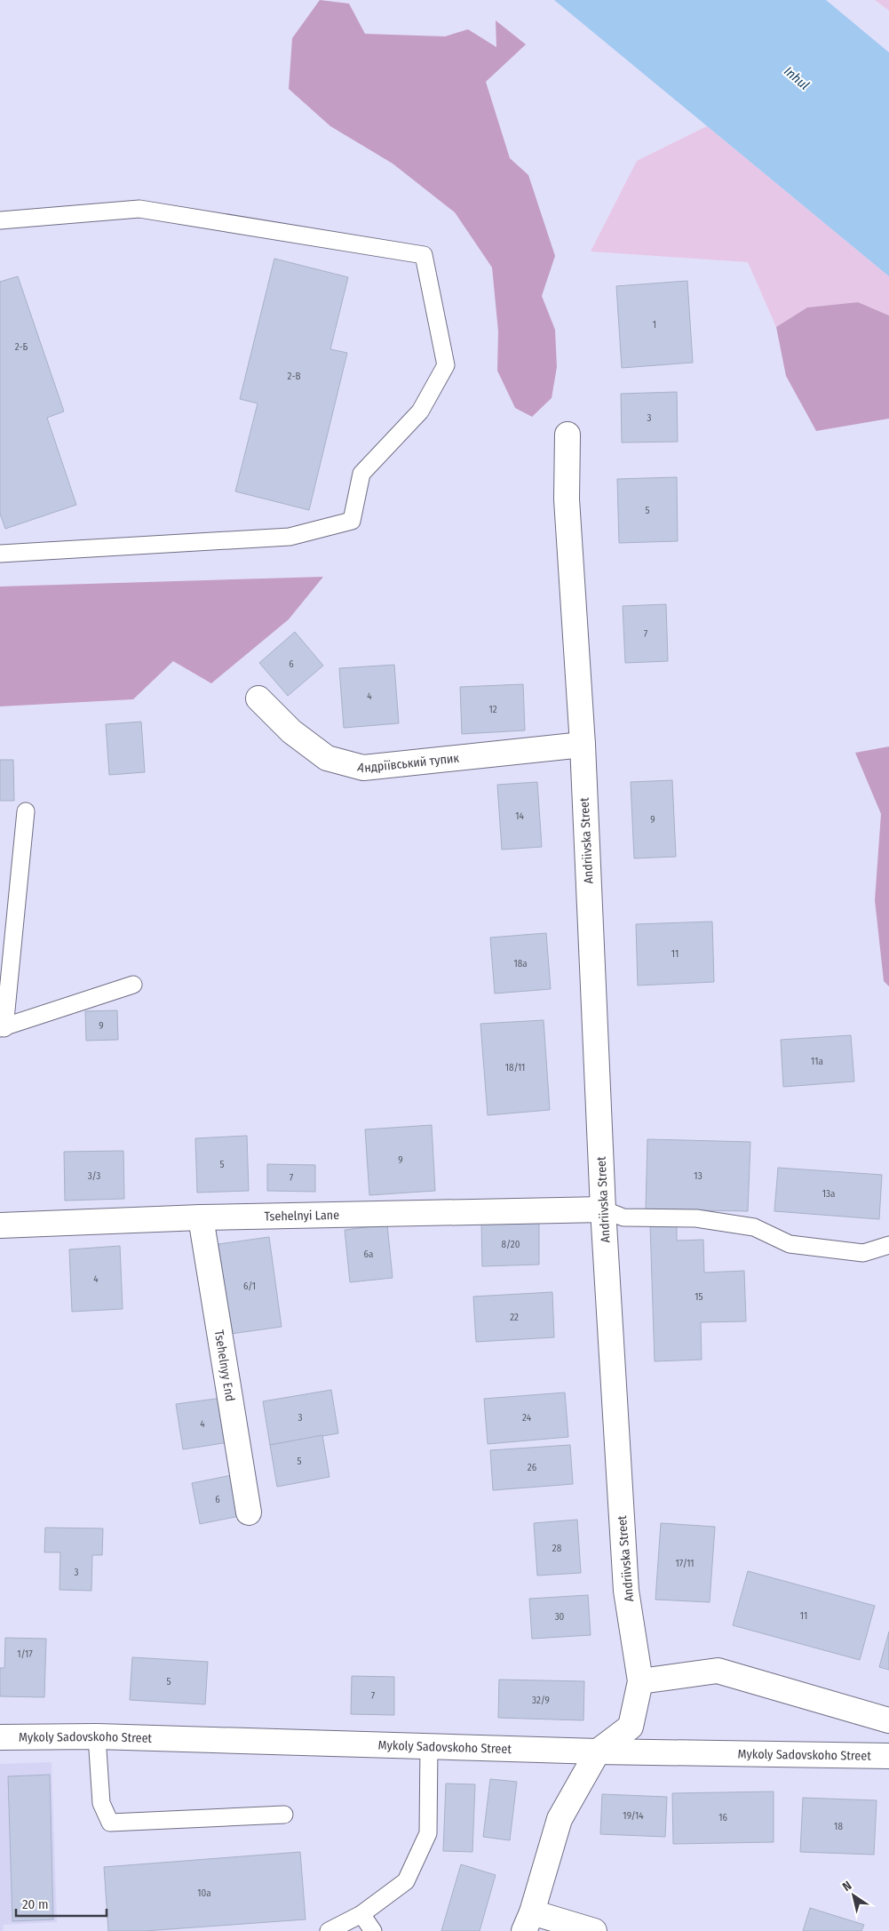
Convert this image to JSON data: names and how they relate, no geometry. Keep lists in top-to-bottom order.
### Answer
{
  "streets": {
    "street": [
      "Андріївський тупик",
      "Andriivska Street",
      "Tsehelnyi Lane",
      "Tsehelnyy End",
      "Mykoly Sadovskoho Street"
    ]
  },
  "crossings": [
    ["Андріївський тупик", "Andriivska Street"],
    ["Andriivska Street", "Tsehelnyi Lane"],
    ["Andriivska Street", "Mykoly Sadovskoho Street"],
    ["Tsehelnyi Lane", "Tsehelnyy End"]
  ],
  "water": ["Inhul"],
  "house_numbers": [
    "1",
    "2-Б",
    "2-В",
    "3",
    "5",
    "7",
    "6",
    "4",
    "12",
    "14",
    "9",
    "11",
    "18а",
    "9",
    "11а",
    "18/11",
    "9",
    "5",
    "3/3",
    "13",
    "7",
    "13а",
    "8/20",
    "6а",
    "4",
    "6/1",
    "15",
    "22",
    "3",
    "24",
    "4",
    "5",
    "26",
    "6",
    "28",
    "17/11",
    "3",
    "11",
    "30",
    "1/17",
    "5",
    "7",
    "32/9",
    "19/14",
    "16",
    "18",
    "10а"
  ],
  "scale_bar": "20 m",
  "north": "top left"
}
